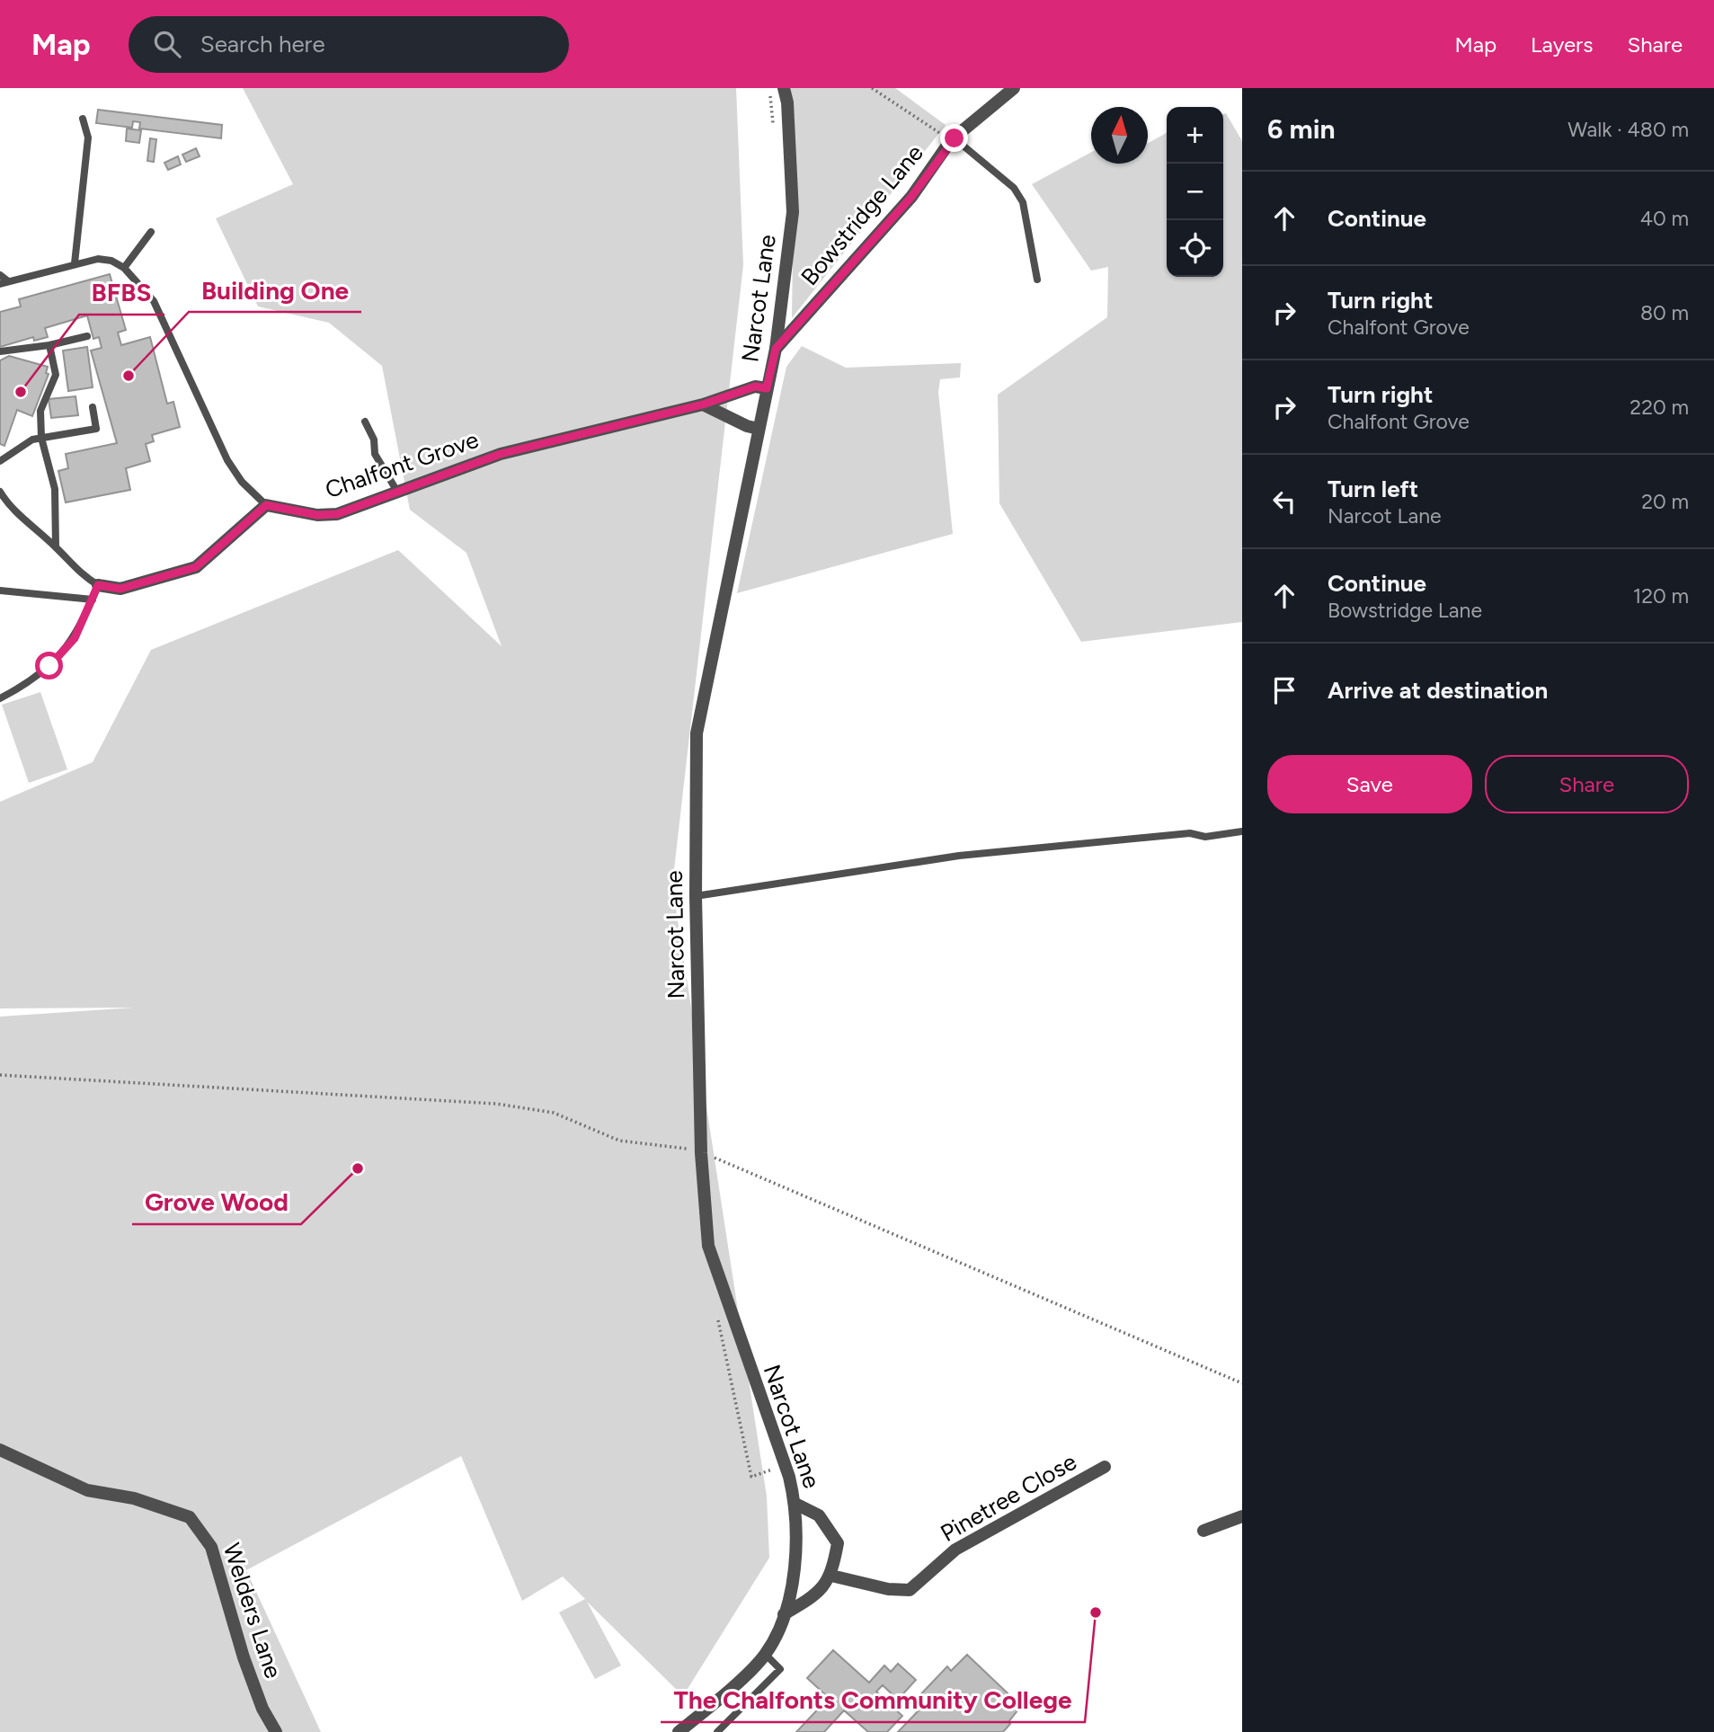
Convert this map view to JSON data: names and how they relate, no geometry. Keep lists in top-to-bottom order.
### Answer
{
  "streets": {
    "street": [
      "Bowstridge Lane",
      "Narcot Lane",
      "Chalfont Grove",
      "Pinetree Close",
      "Welders Lane"
    ]
  },
  "crossings": [
    ["Bowstridge Lane", "Narcot Lane"],
    ["Narcot Lane", "Chalfont Grove"]
  ],
  "places": [
    "Building One",
    "BFBS",
    "Grove Wood",
    "The Chalfonts Community College"
  ],
  "north": "top",
  "page": {
    "header": "Map",
    "search": "Search here",
    "nav": ["Map", "Layers", "Share"],
    "heading": ["6 min", "Walk · 480 m"],
    "map_buttons": ["+", "−"],
    "list": [
      ["Continue", "40 m"],
      ["Turn right", "Chalfont Grove", "80 m"],
      ["Turn right", "Chalfont Grove", "220 m"],
      ["Turn left", "Narcot Lane", "20 m"],
      ["Continue", "Bowstridge Lane", "120 m"],
      "Arrive at destination"
    ],
    "buttons": ["Save", "Share"]
  }
}
